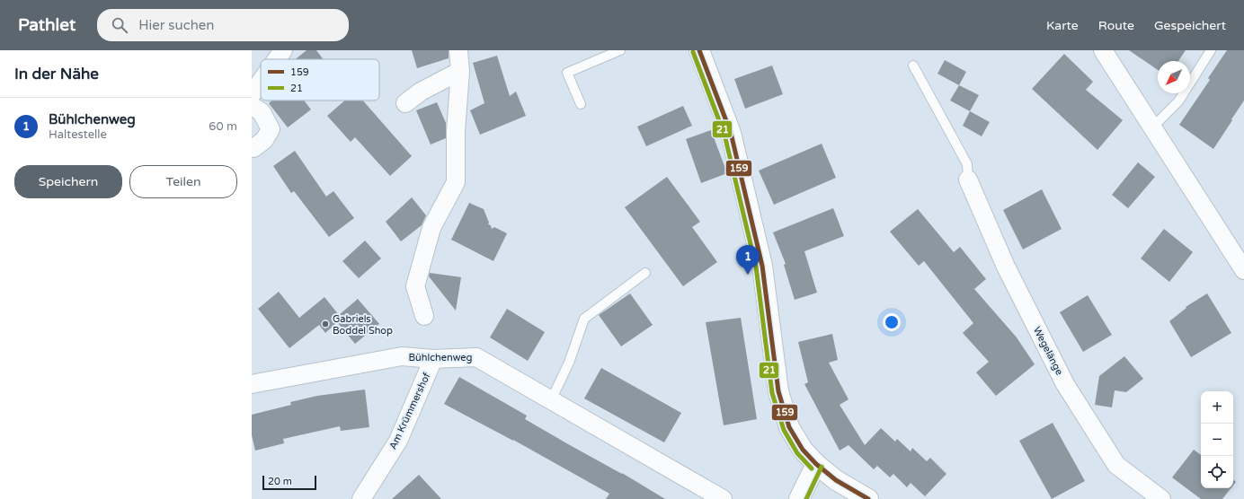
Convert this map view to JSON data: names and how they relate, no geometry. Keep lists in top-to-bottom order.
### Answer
{
  "streets": {
    "street": ["Wegelänge", "Bühlchenweg", "Am Krümmershof"]
  },
  "crossings": [
    ["Bühlchenweg", "Am Krümmershof"]
  ],
  "places": ["Gabriels Boddel Shop"],
  "lines": ["transit line 159", "transit line 21"],
  "legend": ["159", "21"],
  "scale_bar": "20 m",
  "north": "bottom left",
  "page": {
    "header": "Pathlet",
    "search": "Hier suchen",
    "nav": ["Karte", "Route", "Gespeichert"],
    "heading": "In der Nähe",
    "list": [
      {
        "mark": "1",
        "name": "Bühlchenweg",
        "note": "Haltestelle",
        "value": "60 m"
      }
    ],
    "buttons": ["Speichern", "Teilen"],
    "pins": "1",
    "map_buttons": ["+", "−"],
    "scale": "20 m"
  }
}
